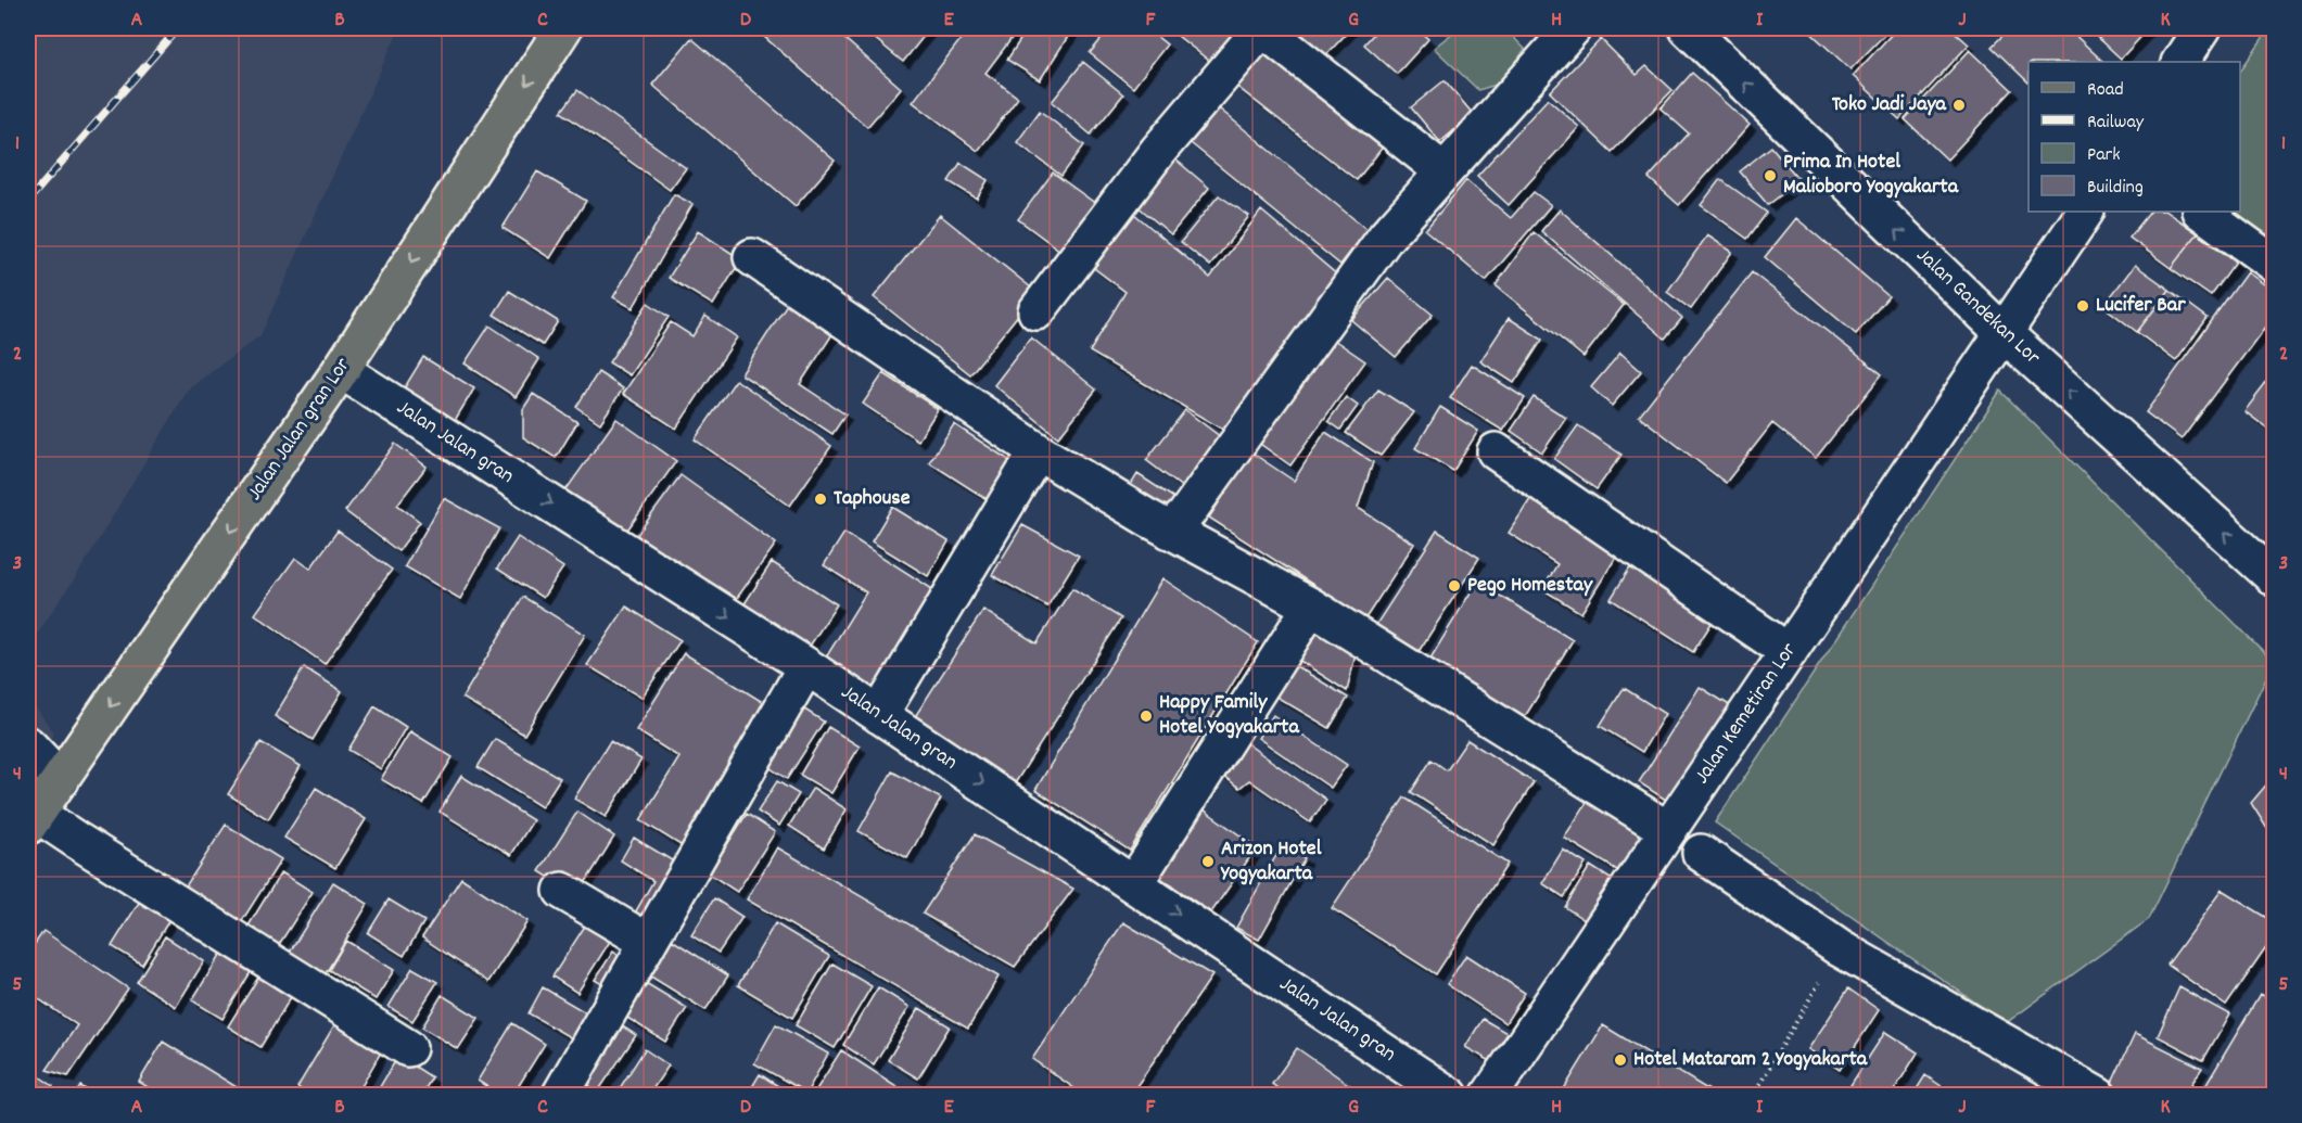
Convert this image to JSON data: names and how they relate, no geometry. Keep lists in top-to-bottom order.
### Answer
{
  "streets": {
    "main road": ["Jalan Jalan gran Lor"],
    "street": ["Jalan Gandekan Lor", "Jalan Jalan gran", "Jalan Kemetiran Lor"]
  },
  "crossings": [
    ["Jalan Gandekan Lor", "Jalan Kemetiran Lor"],
    ["Jalan Jalan gran Lor", "Jalan Jalan gran"]
  ],
  "one_way": ["Jalan Gandekan Lor", "Jalan Jalan gran Lor"],
  "places": [
    "Toko Jadi Jaya",
    "Prima In Hotel Malioboro Yogyakarta",
    "Lucifer Bar",
    "Taphouse",
    "Pego Homestay",
    "Happy Family Hotel Yogyakarta",
    "Arizon Hotel Yogyakarta",
    "Hotel Mataram 2 Yogyakarta"
  ],
  "legend": [
    "Road",
    "Railway",
    "Park",
    "Building"
  ],
  "grid": {
    "columns": [
      "A",
      "B",
      "C",
      "D",
      "E",
      "F",
      "G",
      "H",
      "I",
      "J",
      "K"
    ],
    "rows": [
      "1",
      "2",
      "3",
      "4",
      "5"
    ]
  }
}
